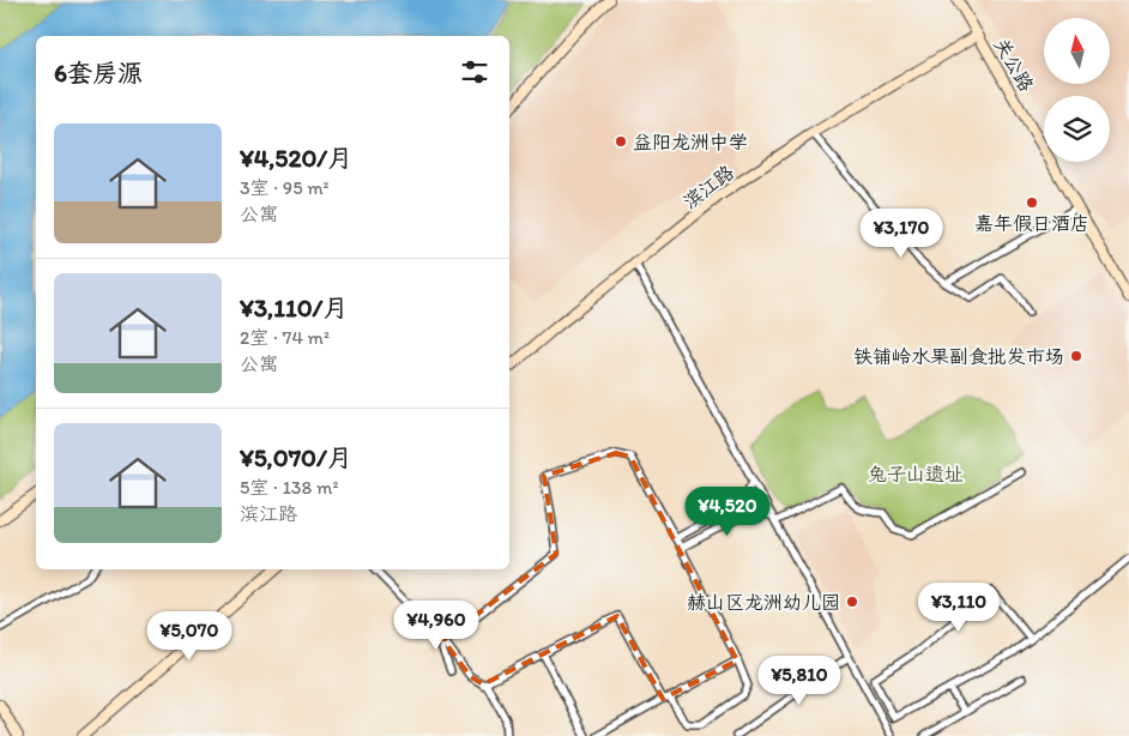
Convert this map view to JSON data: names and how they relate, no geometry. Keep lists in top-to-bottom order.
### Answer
{
  "streets": {
    "main road": ["关公路", "滨江路"]
  },
  "crossings": [
    ["关公路", "滨江路"]
  ],
  "parks": ["兔子山遗址"],
  "places": [
    "益阳龙洲中学",
    "嘉年假日酒店",
    "铁铺岭水果副食批发市场",
    "赫山区龙洲幼儿园"
  ],
  "north": "top",
  "page": {
    "heading": "6套房源",
    "list": [
      {
        "name": "¥4,520/月",
        "note": "3室 · 95 m² · 公寓"
      },
      {
        "name": "¥3,110/月",
        "note": "2室 · 74 m² · 公寓"
      },
      {
        "name": "¥5,070/月",
        "note": "5室 · 138 m² · 滨江路"
      }
    ],
    "price": [
      "¥3,170",
      "¥4,520",
      "¥3,110",
      "¥4,960",
      "¥5,070",
      "¥5,810"
    ]
  }
}
